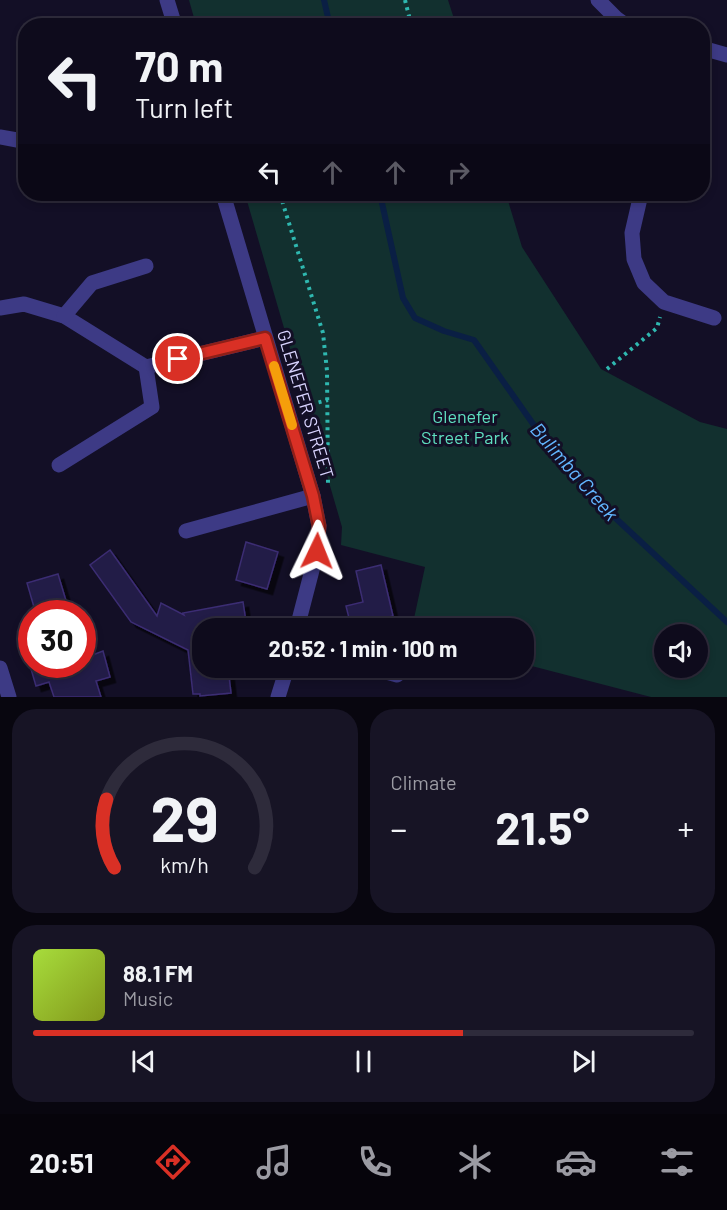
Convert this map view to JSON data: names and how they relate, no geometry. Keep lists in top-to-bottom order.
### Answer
{
  "streets": {
    "street": ["GLENEFER STREET"]
  },
  "water": ["Bulimba Creek"],
  "parks": ["Glenefer Street Park"],
  "page": {
    "turn": ["70 m", "Turn left"],
    "limit": "30",
    "trip": "20:52 · 1 min · 100 m",
    "tile": "Climate",
    "heat": ["−", "21.5°", "+"],
    "song": ["88.1 FM", "Music"],
    "tabs": "20:51",
    "gauge": ["29", "km/h"]
  }
}
